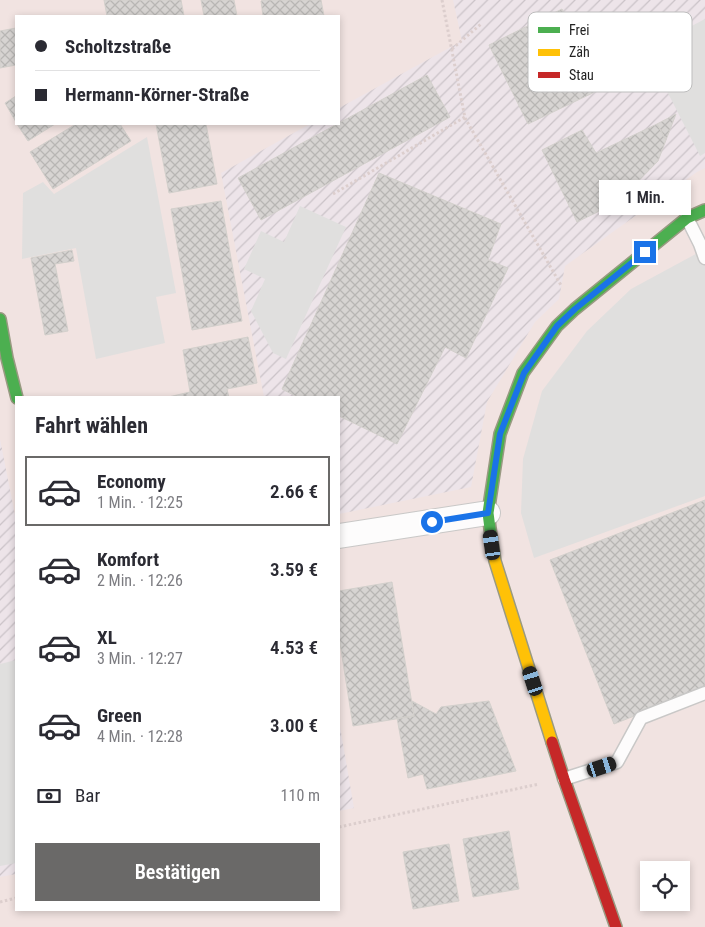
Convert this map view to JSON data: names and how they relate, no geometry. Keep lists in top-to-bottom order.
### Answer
{
  "legend": ["Frei", "Zäh", "Stau"],
  "page": {
    "banner": ["Scholtzstraße", "Hermann-Körner-Straße"],
    "bubble": "1 Min.",
    "heading": "Fahrt wählen",
    "list": [
      {
        "name": "Economy",
        "note": "1 Min. · 12:25",
        "value": "2.66 €"
      },
      {
        "name": "Komfort",
        "note": "2 Min. · 12:26",
        "value": "3.59 €"
      },
      {
        "name": "XL",
        "note": "3 Min. · 12:27",
        "value": "4.53 €"
      },
      {
        "name": "Green",
        "note": "4 Min. · 12:28",
        "value": "3.00 €"
      }
    ],
    "pay": ["Bar", "110 m"],
    "buttons": "Bestätigen"
  }
}
